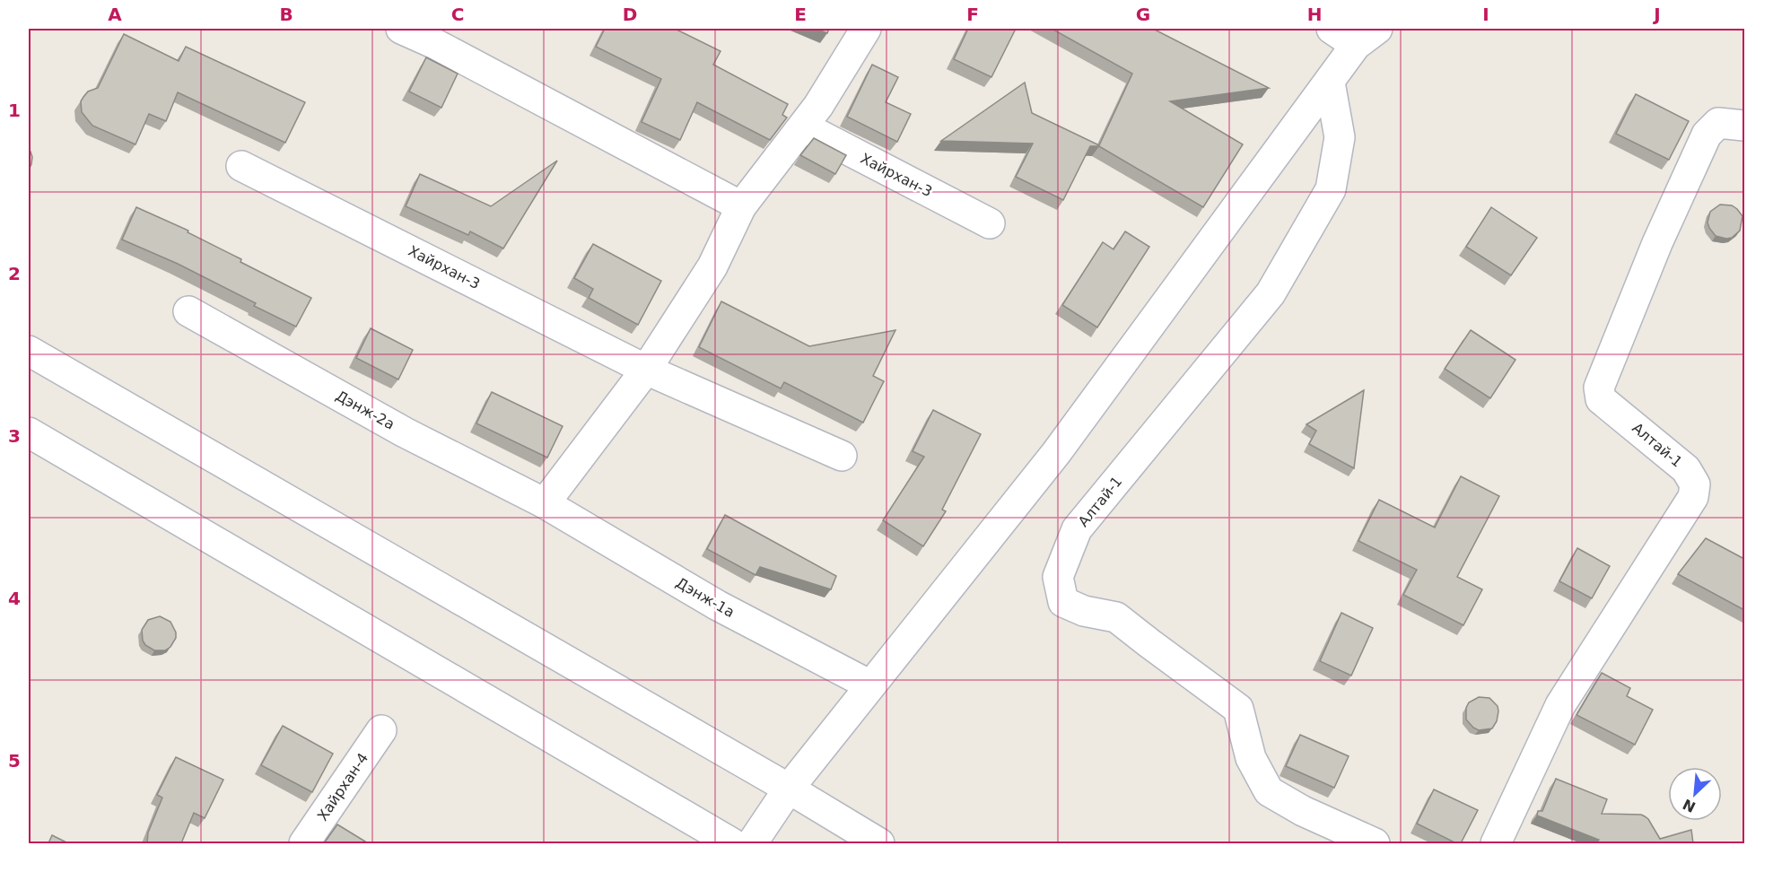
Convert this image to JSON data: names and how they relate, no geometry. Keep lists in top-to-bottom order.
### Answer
{
  "streets": {
    "street": [
      "Хайрхан-3",
      "Дэнж-2а",
      "Алтай-1",
      "Дэнж-1а",
      "Хайрхан-4"
    ]
  },
  "crossings": [
    ["Дэнж-2а", "Дэнж-1а"]
  ],
  "north": "bottom left",
  "grid": {
    "columns": [
      "A",
      "B",
      "C",
      "D",
      "E",
      "F",
      "G",
      "H",
      "I",
      "J"
    ],
    "rows": [
      "1",
      "2",
      "3",
      "4",
      "5"
    ]
  }
}
